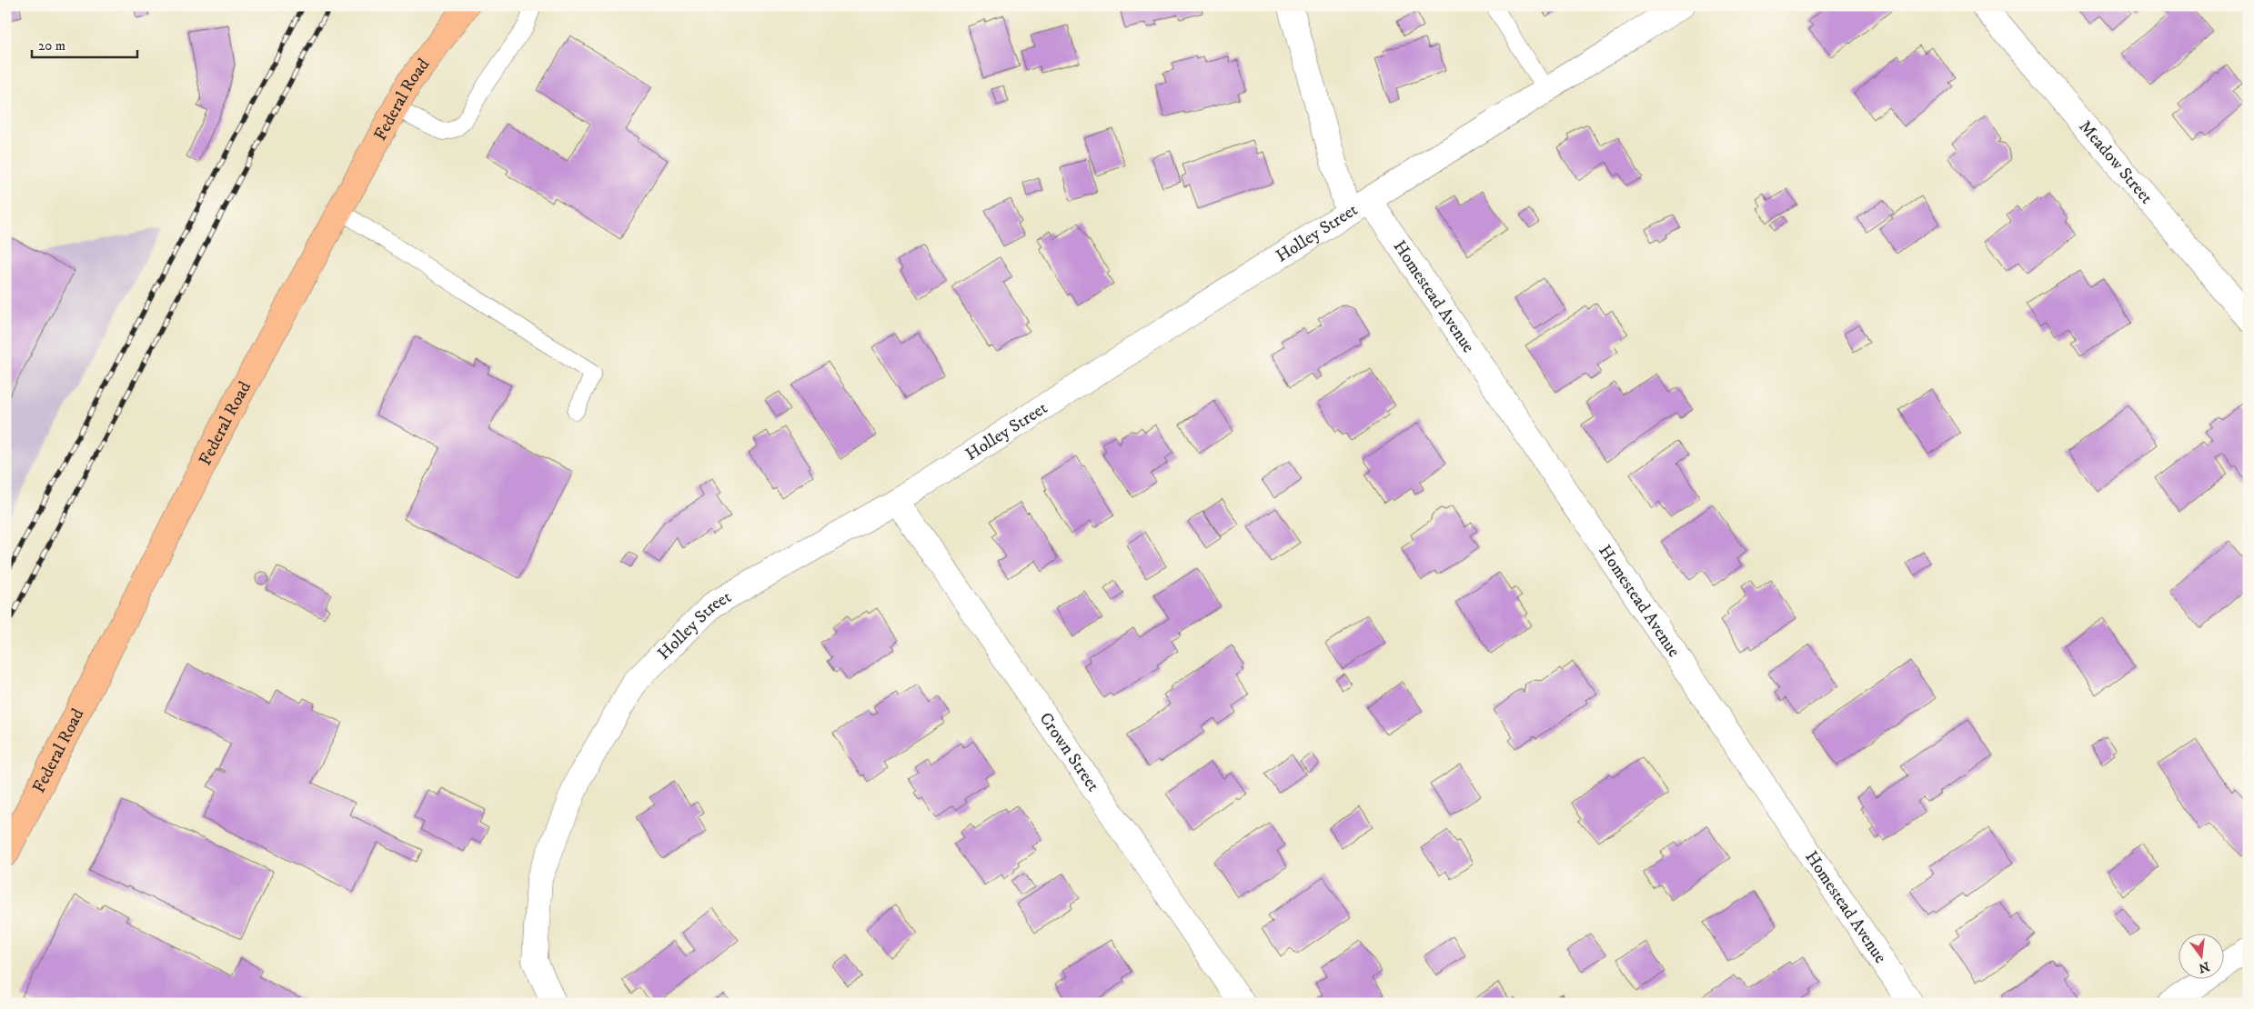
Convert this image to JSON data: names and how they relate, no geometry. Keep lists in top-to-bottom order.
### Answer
{
  "streets": {
    "main road": ["Federal Road"],
    "street": [
      "Meadow Street",
      "Holley Street",
      "Homestead Avenue",
      "Crown Street"
    ]
  },
  "crossings": [
    ["Holley Street", "Homestead Avenue"],
    ["Holley Street", "Crown Street"]
  ],
  "scale_bar": "20 m",
  "north": "bottom"
}
